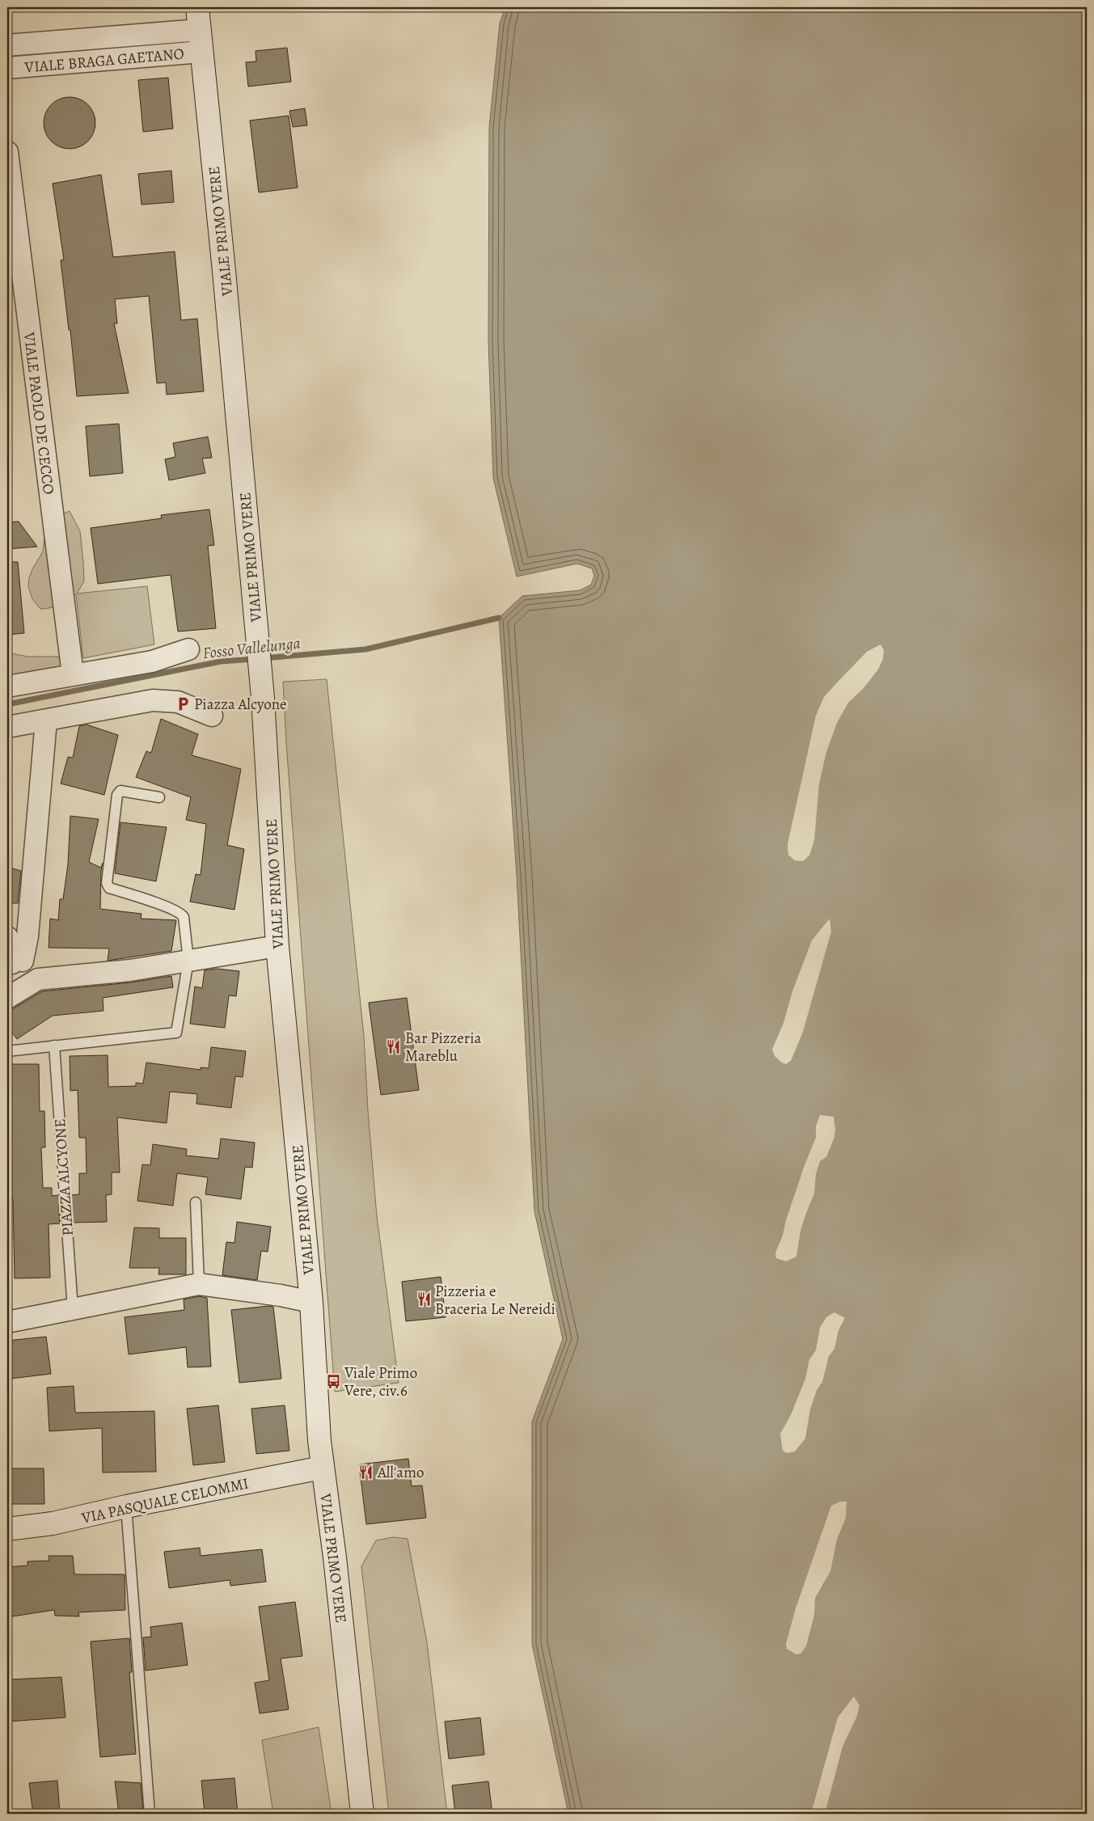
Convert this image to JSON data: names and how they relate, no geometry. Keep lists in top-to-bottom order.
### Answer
{
  "streets": {
    "street": [
      "VIALE BRAGA GAETANO",
      "VIALE PRIMO VERE",
      "VIALE PAOLO DE CECCO",
      "VIA PASQUALE CELOMMI"
    ],
    "lane": ["PIAZZA ALCYONE"]
  },
  "crossings": [
    ["VIALE BRAGA GAETANO", "VIALE PRIMO VERE"],
    ["VIALE PRIMO VERE", "VIA PASQUALE CELOMMI"]
  ],
  "water": ["Fosso Vallelunga"],
  "places": {
    "parking": ["Piazza Alcyone"],
    "restaurant": ["Bar Pizzeria Mareblu", "Pizzeria e Braceria Le Nereidi", "All'amo"],
    "bus stop": ["Viale Primo Vere, civ.6"]
  }
}
